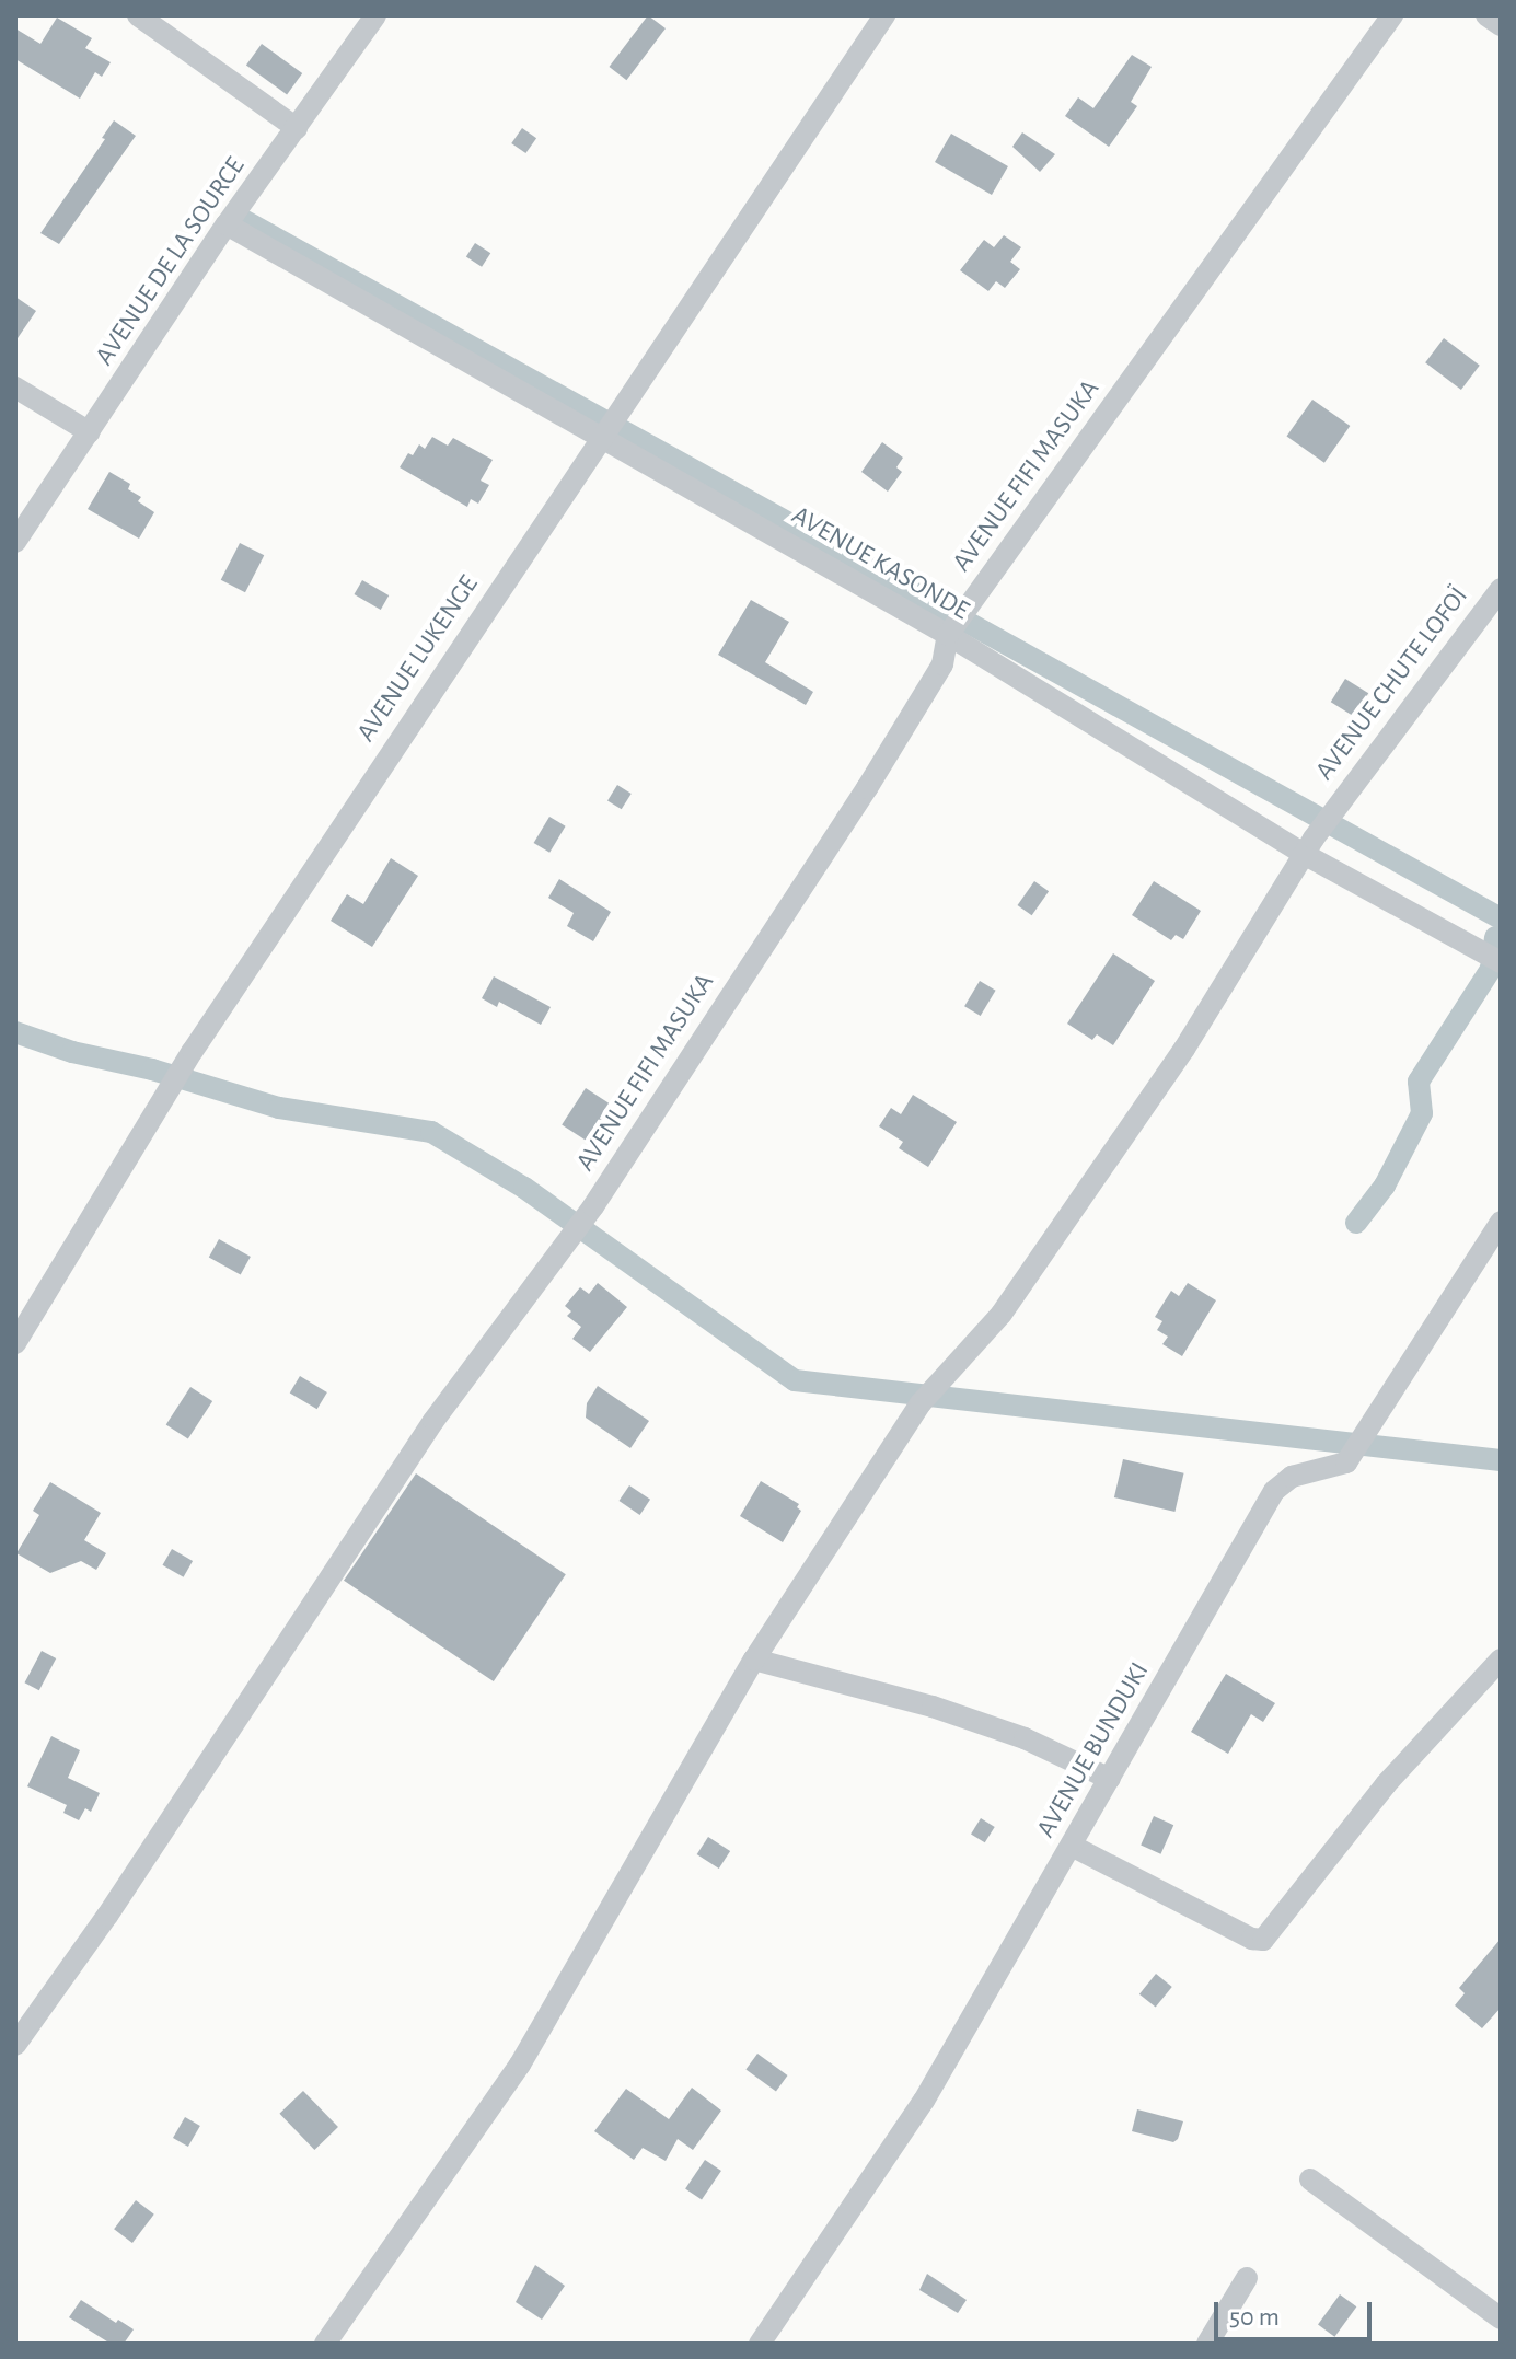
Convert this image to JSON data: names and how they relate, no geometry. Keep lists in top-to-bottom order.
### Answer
{
  "streets": {
    "street": [
      "AVENUE DE LA SOURCE",
      "AVENUE FIFI MASUKA",
      "AVENUE KASONDE",
      "AVENUE LUKENGE",
      "AVENUE CHUTE LOFOÏ",
      "AVENUE BUNDUKI"
    ]
  },
  "crossings": [
    ["AVENUE DE LA SOURCE", "AVENUE KASONDE"],
    ["AVENUE FIFI MASUKA", "AVENUE KASONDE"],
    ["AVENUE KASONDE", "AVENUE LUKENGE"],
    ["AVENUE KASONDE", "AVENUE CHUTE LOFOÏ"]
  ],
  "scale_bar": "50 m"
}
